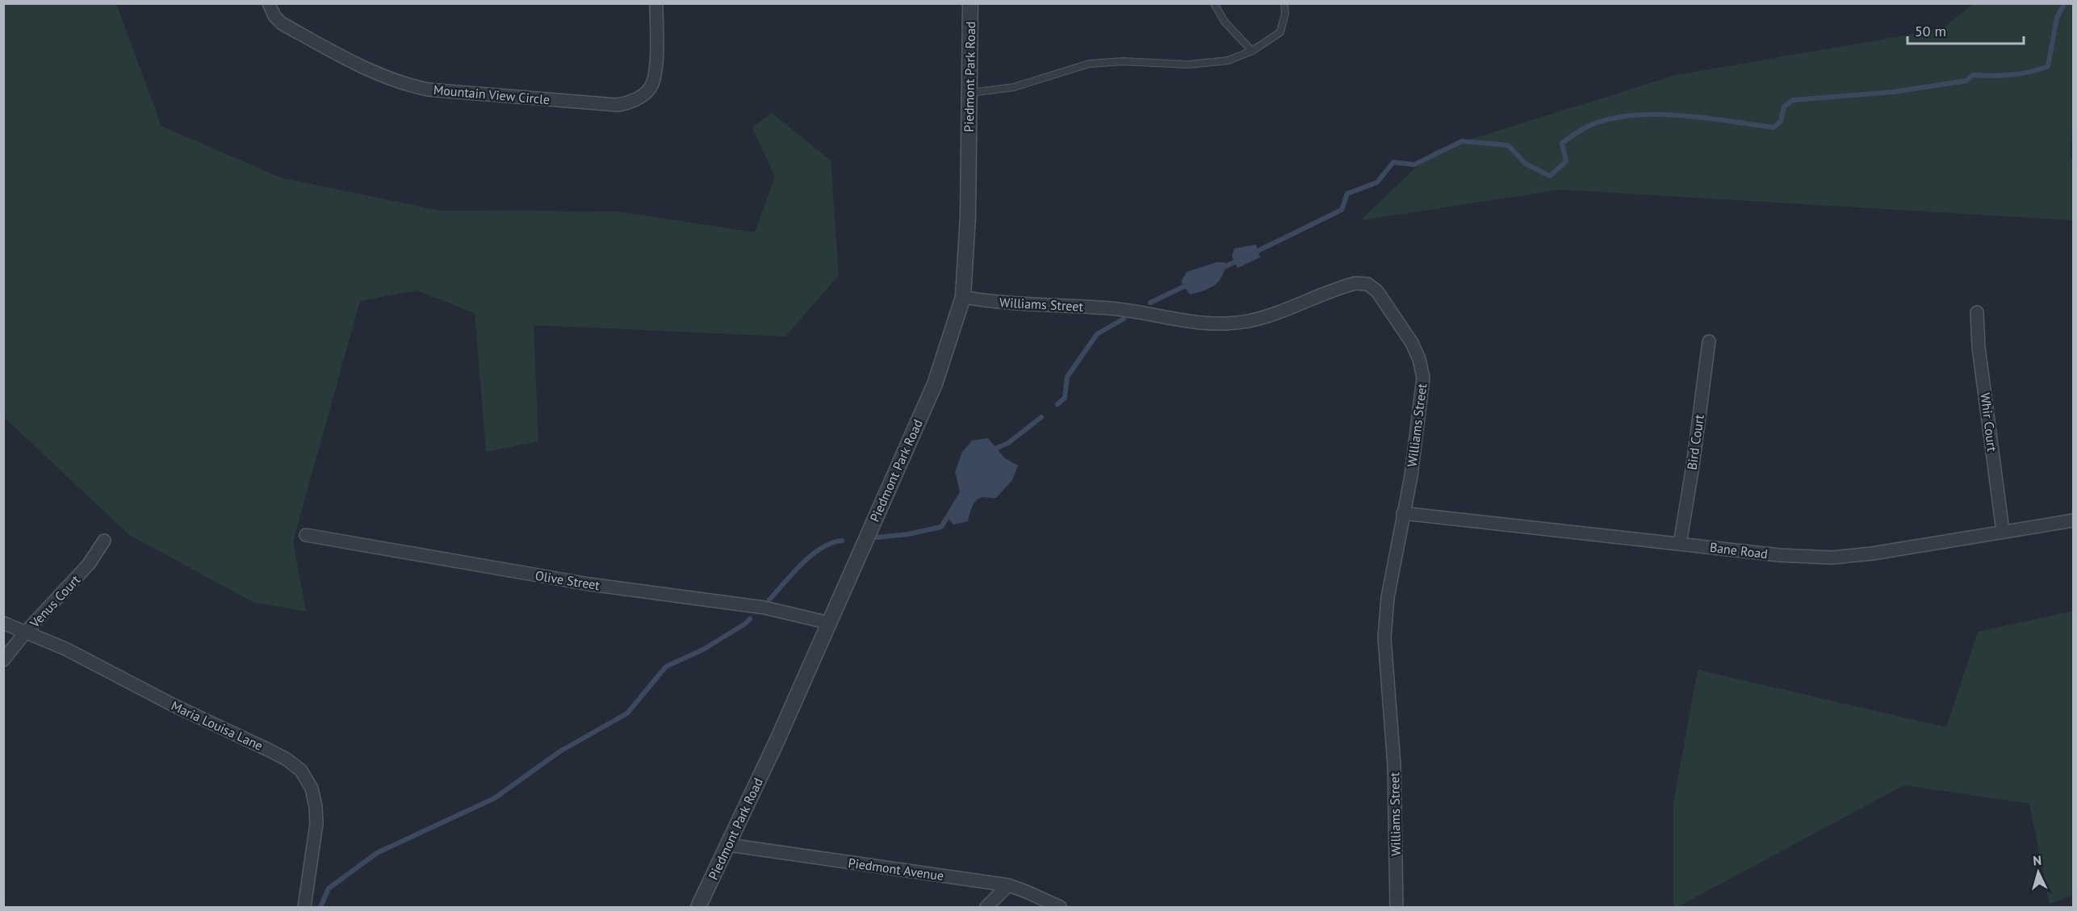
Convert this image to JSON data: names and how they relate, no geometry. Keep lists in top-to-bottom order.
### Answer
{
  "streets": {
    "street": [
      "Piedmont Park Road",
      "Mountain View Circle",
      "Williams Street",
      "Whir Court",
      "Bird Court",
      "Bane Road",
      "Olive Street",
      "Venus Court",
      "Maria Louisa Lane",
      "Piedmont Avenue"
    ]
  },
  "crossings": [
    ["Piedmont Park Road", "Williams Street"],
    ["Piedmont Park Road", "Olive Street"],
    ["Piedmont Park Road", "Piedmont Avenue"],
    ["Williams Street", "Bane Road"],
    ["Whir Court", "Bane Road"],
    ["Bird Court", "Bane Road"],
    ["Venus Court", "Maria Louisa Lane"]
  ],
  "scale_bar": "50 m",
  "north": "top"
}
